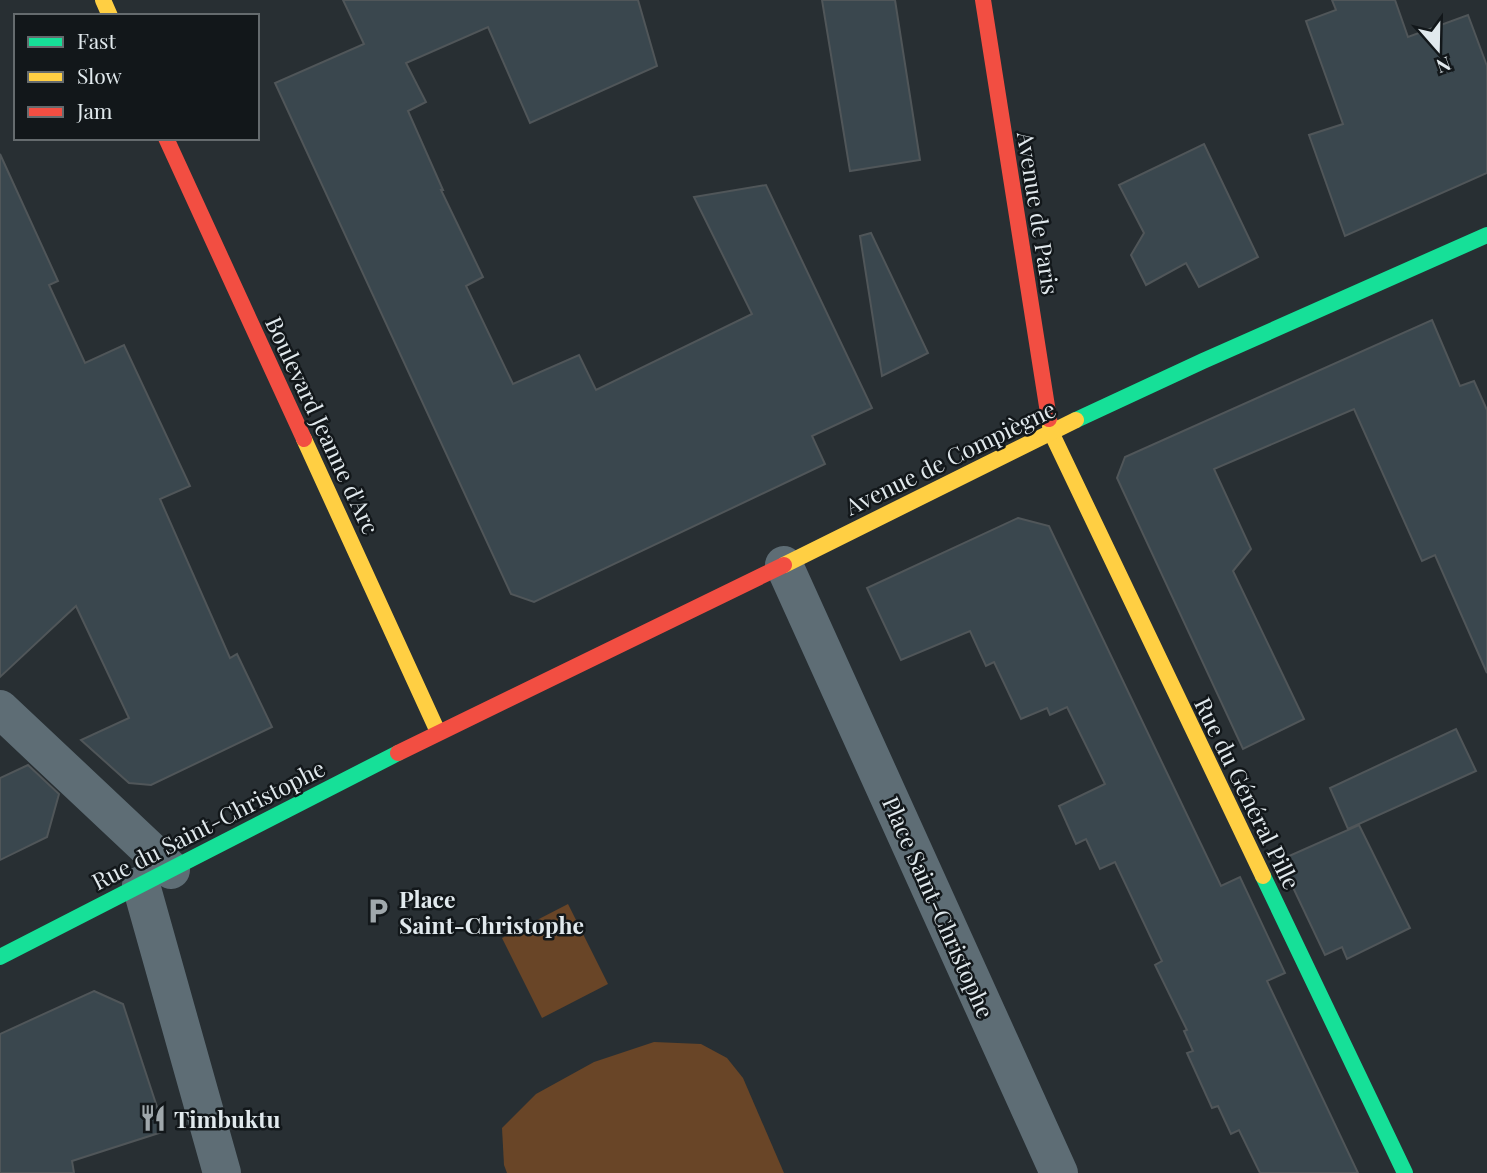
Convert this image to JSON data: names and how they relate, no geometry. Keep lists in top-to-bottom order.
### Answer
{
  "streets": {
    "street": [
      "Avenue de Paris",
      "Boulevard Jeanne d'Arc",
      "Avenue de Compiègne",
      "Rue du Général Pille",
      "Rue du Saint-Christophe",
      "Place Saint-Christophe"
    ]
  },
  "crossings": [
    ["Avenue de Paris", "Avenue de Compiègne"],
    ["Avenue de Paris", "Rue du Général Pille"],
    ["Boulevard Jeanne d'Arc", "Avenue de Compiègne"],
    ["Boulevard Jeanne d'Arc", "Rue du Saint-Christophe"],
    ["Avenue de Compiègne", "Rue du Général Pille"],
    ["Avenue de Compiègne", "Rue du Saint-Christophe"],
    ["Avenue de Compiègne", "Place Saint-Christophe"]
  ],
  "places": {
    "parking": ["Place Saint-Christophe"],
    "restaurant": ["Timbuktu"]
  },
  "legend": ["Fast", "Slow", "Jam"],
  "north": "bottom"
}
